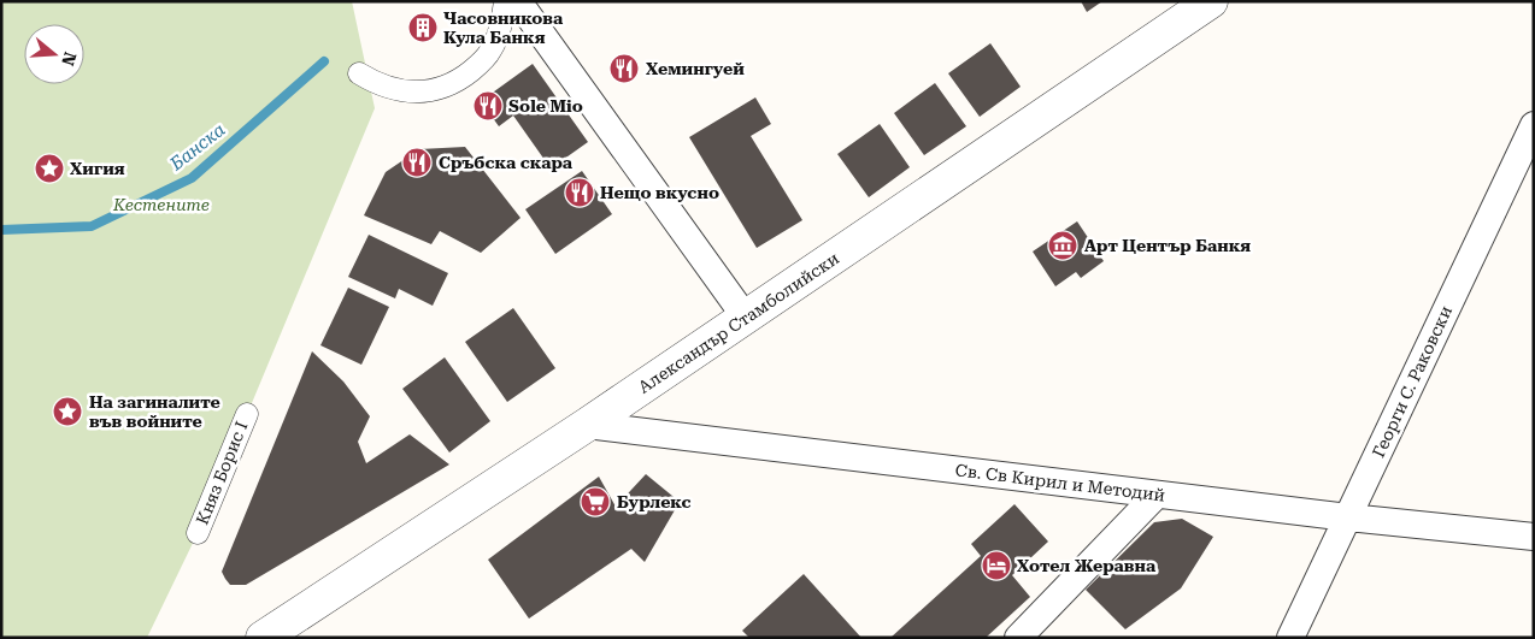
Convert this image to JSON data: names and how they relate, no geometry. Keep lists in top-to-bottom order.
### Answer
{
  "streets": {
    "street": [
      "Александър Стамболийски",
      "Георги С. Раковски",
      "Княз Борис I",
      "Св. Св Кирил и Методий"
    ]
  },
  "crossings": [
    ["Александър Стамболийски", "Св. Св Кирил и Методий"],
    ["Георги С. Раковски", "Св. Св Кирил и Методий"]
  ],
  "water": ["Банска"],
  "parks": ["Кестените"],
  "places": {
    "building": ["Часовникова Кула Банкя"],
    "restaurant": [
      "Хемингуей",
      "Sole Mio",
      "Сръбска скара",
      "Нещо вкусно"
    ],
    "place": ["Хигия", "На загиналите във войните"],
    "museum": ["Арт Център Банкя"],
    "supermarket": ["Бурлекс"],
    "hotel": ["Хотел Жеравна"]
  },
  "north": "right"
}
